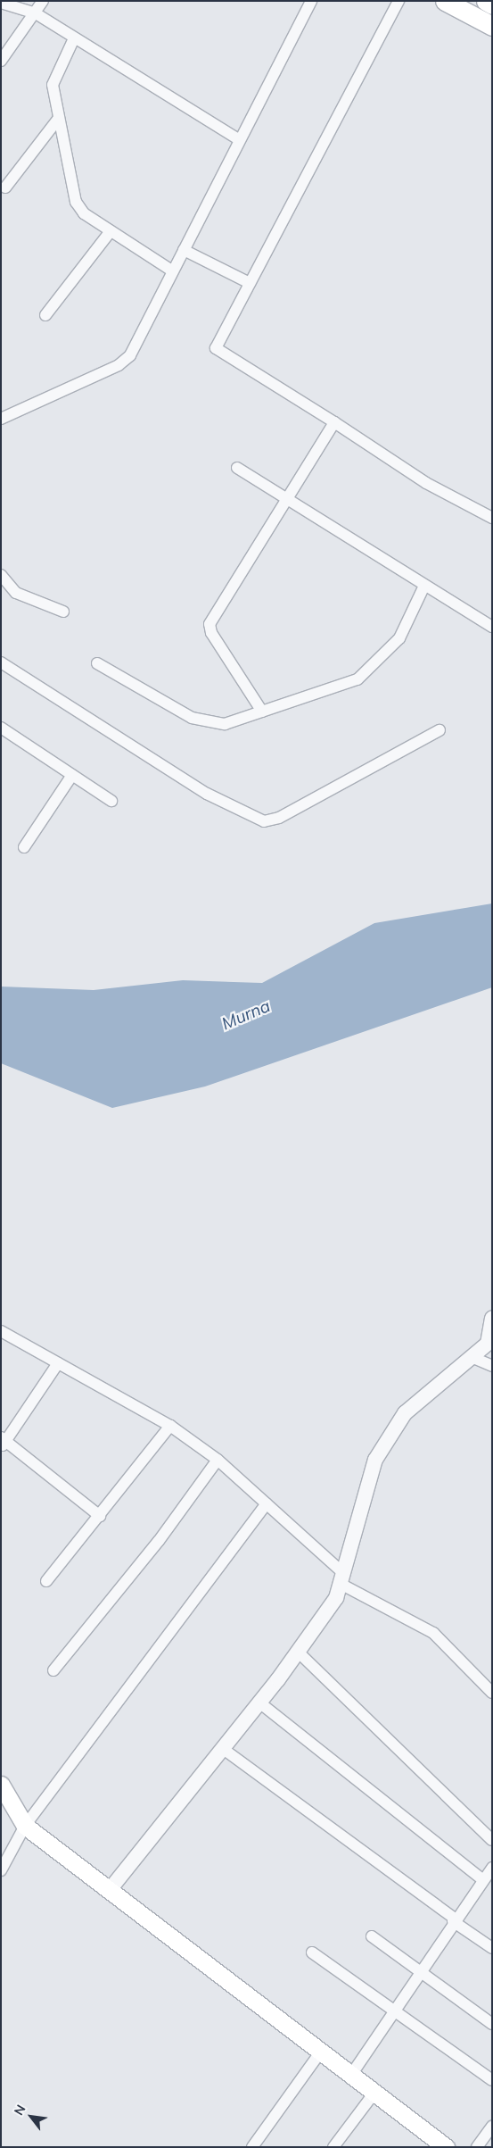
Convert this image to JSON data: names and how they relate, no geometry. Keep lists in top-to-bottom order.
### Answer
{
  "water": ["Murna"],
  "north": "top left"
}
